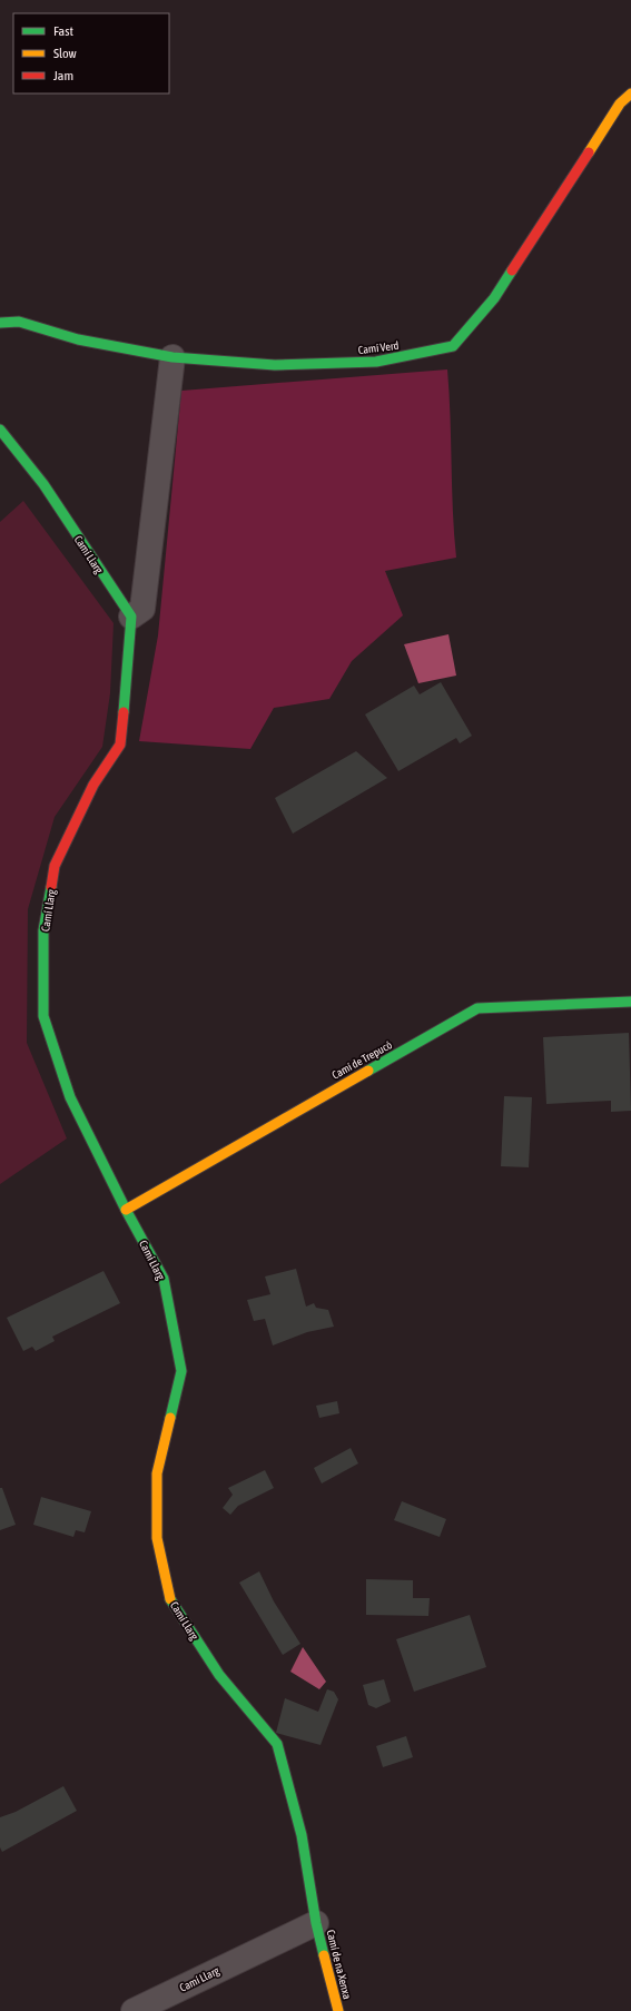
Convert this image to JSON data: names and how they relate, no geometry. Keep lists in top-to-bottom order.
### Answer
{
  "streets": {
    "street": [
      "Camí Verd",
      "Camí Llarg",
      "Camí de Trepucó",
      "Camí de na Xenxa"
    ]
  },
  "crossings": [
    ["Camí Llarg", "Camí de Trepucó"],
    ["Camí Llarg", "Camí de na Xenxa"]
  ],
  "legend": ["Fast", "Slow", "Jam"]
}
